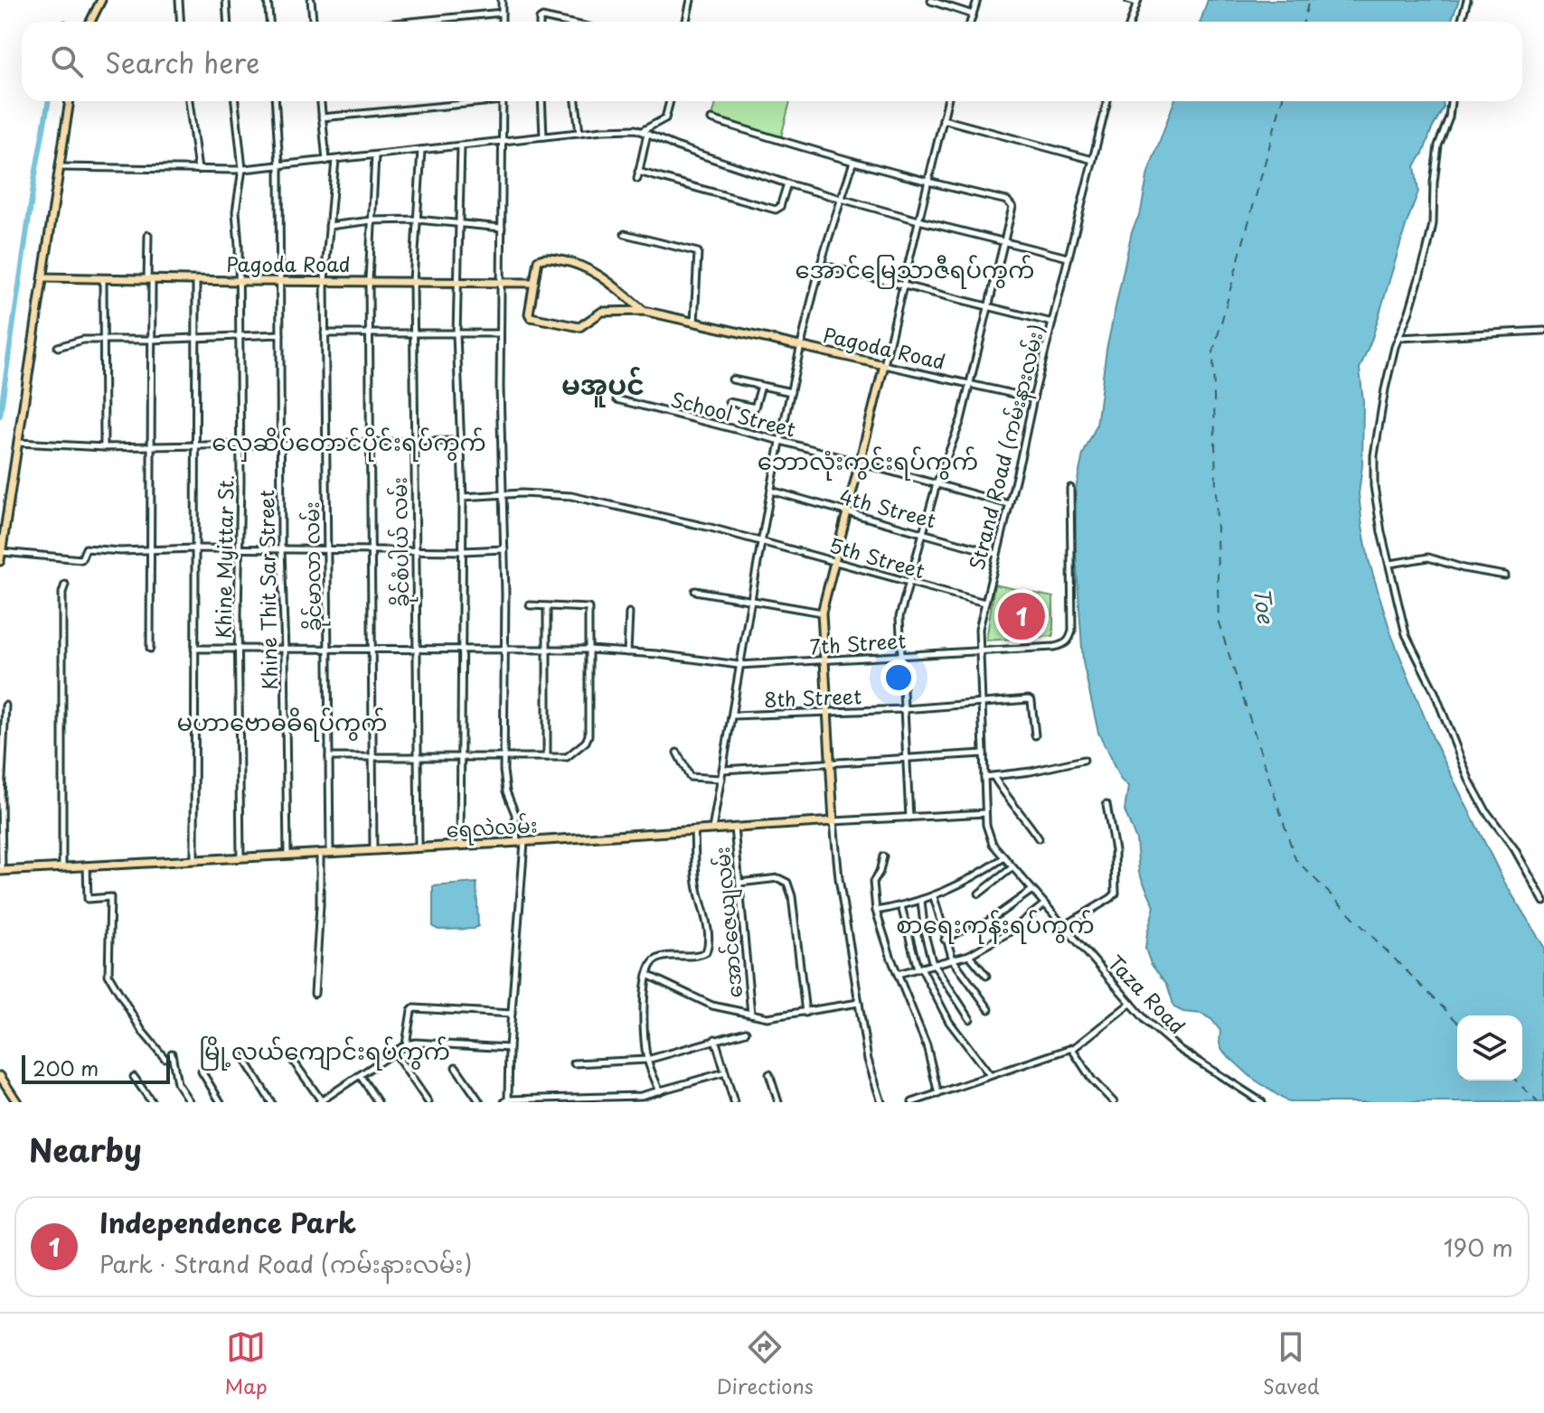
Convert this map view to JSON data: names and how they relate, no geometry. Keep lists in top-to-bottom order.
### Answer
{
  "streets": {
    "main road": ["Pagoda Road", "ရေလဲလမ်း"],
    "street": [
      "School Street",
      "Strand Road (ကမ်းနားလမ်း)",
      "4th Street",
      "ခိုင်စံပါယ် လမ်း",
      "Khine Myittar St.",
      "5th Street",
      "ခိုင်မာလာ လမ်း",
      "Khine Thit Sar Street",
      "7th Street",
      "8th Street",
      "အောင်ဇေယျလမ်း",
      "Taza Road"
    ]
  },
  "crossings": [
    ["Pagoda Road", "Strand Road (ကမ်းနားလမ်း)"],
    ["Pagoda Road", "ခိုင်စံပါယ် လမ်း"],
    ["Pagoda Road", "Khine Myittar St."],
    ["Pagoda Road", "ခိုင်မာလာ လမ်း"],
    ["Pagoda Road", "Khine Thit Sar Street"],
    ["School Street", "Strand Road (ကမ်းနားလမ်း)"],
    ["Strand Road (ကမ်းနားလမ်း)", "4th Street"],
    ["Strand Road (ကမ်းနားလမ်း)", "5th Street"],
    ["Strand Road (ကမ်းနားလမ်း)", "7th Street"],
    ["Strand Road (ကမ်းနားလမ်း)", "8th Street"],
    ["Strand Road (ကမ်းနားလမ်း)", "ရေလဲလမ်း"],
    ["Strand Road (ကမ်းနားလမ်း)", "Taza Road"],
    ["ခိုင်စံပါယ် လမ်း", "7th Street"],
    ["ခိုင်စံပါယ် လမ်း", "ရေလဲလမ်း"],
    ["Khine Myittar St.", "7th Street"],
    ["Khine Myittar St.", "ရေလဲလမ်း"],
    ["ခိုင်မာလာ လမ်း", "7th Street"],
    ["ခိုင်မာလာ လမ်း", "ရေလဲလမ်း"],
    ["Khine Thit Sar Street", "7th Street"],
    ["Khine Thit Sar Street", "ရေလဲလမ်း"],
    ["ရေလဲလမ်း", "အောင်ဇေယျလမ်း"],
    ["ရေလဲလမ်း", "Taza Road"]
  ],
  "districts": [
    "အောင်မြေသာဇီရပ်ကွက်",
    "မအူပင်",
    "လှေဆိပ်တောင်ပိုင်းရပ်ကွက်",
    "ဘောလုံးကွင်းရပ်ကွက်",
    "မဟာဗောဓဓိရပ်ကွက်",
    "စာရေးကုန်းရပ်ကွက်",
    "မြို့လယ်ကျောင်းရပ်ကွက်"
  ],
  "water": ["Toe"],
  "scale_bar": "200 m",
  "page": {
    "search": "Search here",
    "pins": "1",
    "scale": "200 m",
    "heading": "Nearby",
    "list": [
      {
        "mark": "1",
        "name": "Independence Park",
        "note": "Park · Strand Road (ကမ်းနားလမ်း)",
        "value": "190 m"
      }
    ],
    "nav": ["Map", "Directions", "Saved"]
  }
}
